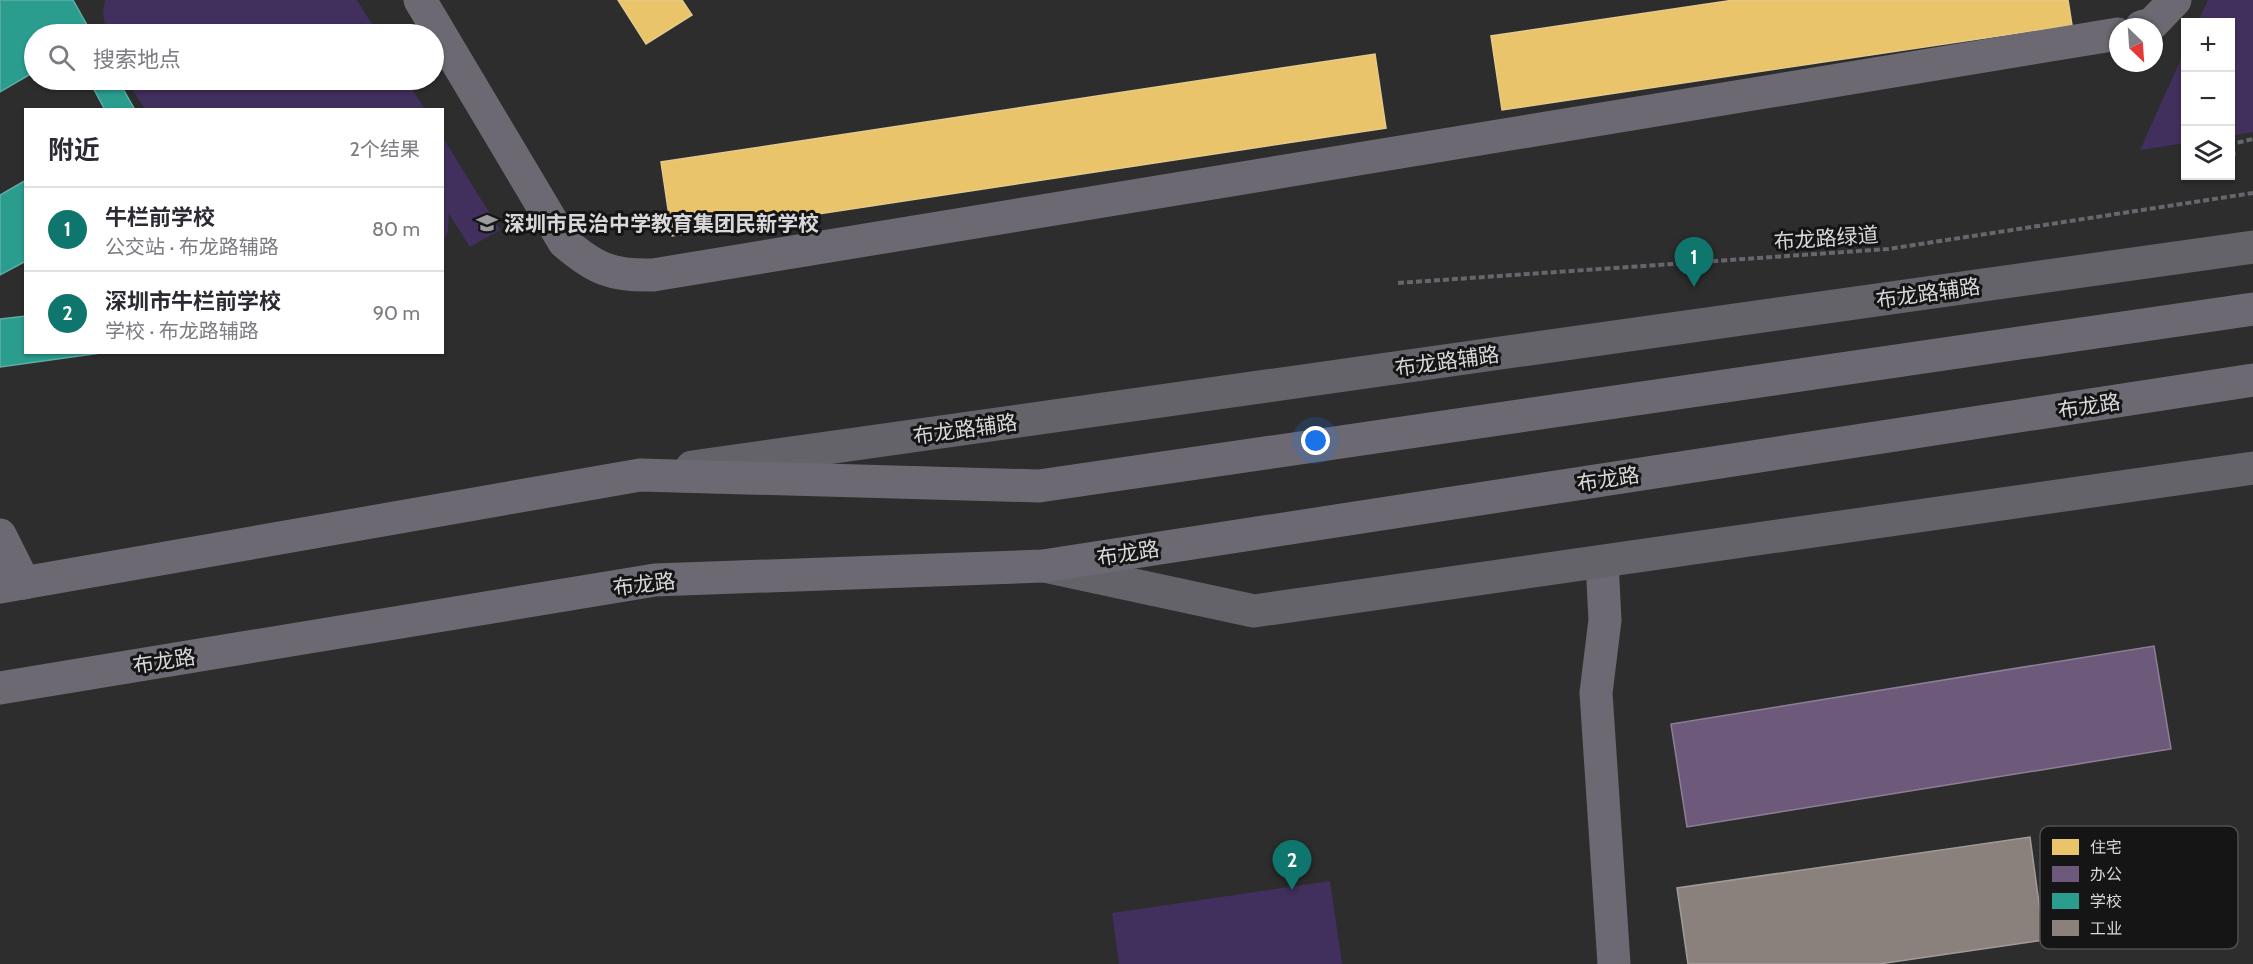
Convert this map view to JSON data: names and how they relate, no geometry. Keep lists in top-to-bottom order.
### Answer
{
  "streets": {
    "main road": ["布龙路辅路", "布龙路"],
    "path": ["布龙路绿道"]
  },
  "places": {
    "school or university": ["深圳市民治中学教育集团民新学校"]
  },
  "legend": [
    "住宅",
    "办公",
    "学校",
    "工业"
  ],
  "north": "bottom right",
  "page": {
    "map_buttons": ["+", "−"],
    "search": "搜索地点",
    "heading": ["附近", "2个结果"],
    "list": [
      {
        "mark": "1",
        "name": "牛栏前学校",
        "note": "公交站 · 布龙路辅路",
        "value": "80 m"
      },
      {
        "mark": "2",
        "name": "深圳市牛栏前学校",
        "note": "学校 · 布龙路辅路",
        "value": "90 m"
      }
    ],
    "pins": ["1", "2"]
  }
}
